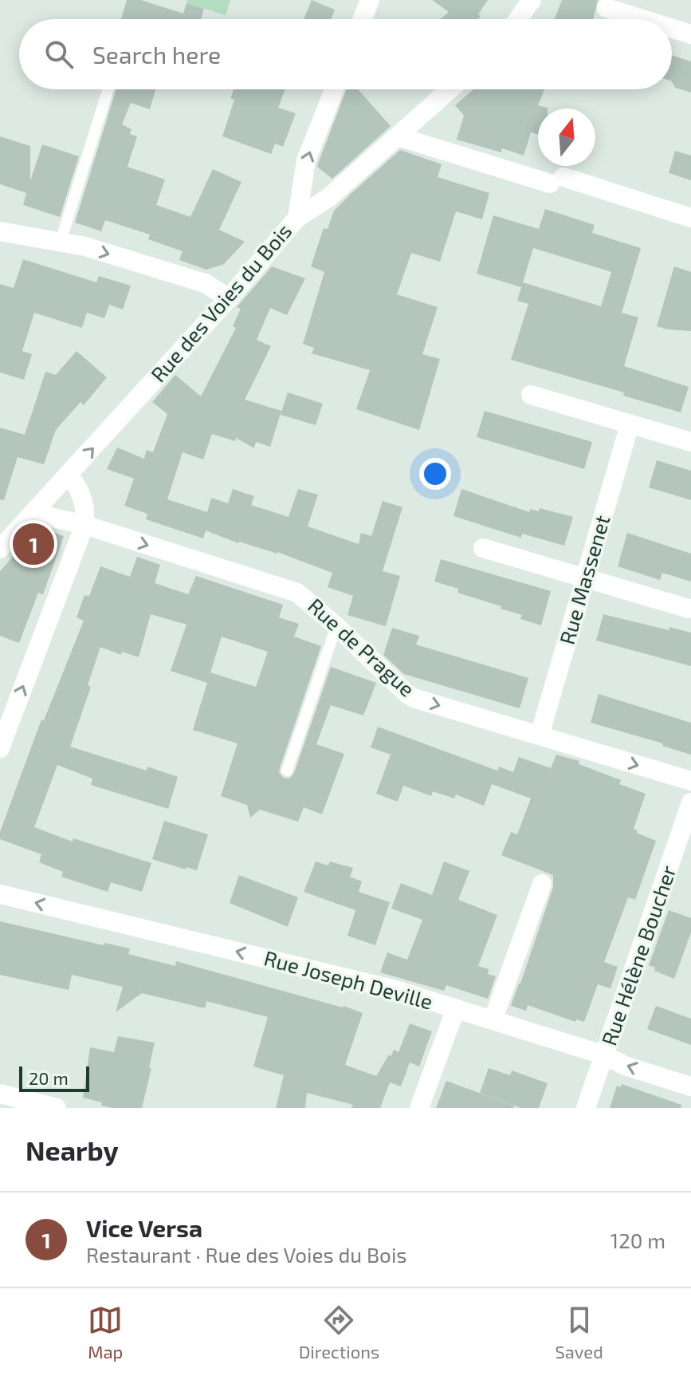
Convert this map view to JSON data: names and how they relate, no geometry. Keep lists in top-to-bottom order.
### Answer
{
  "streets": {
    "street": [
      "Rue des Voies du Bois",
      "Rue Massenet",
      "Rue de Prague",
      "Rue Hélène Boucher",
      "Rue Joseph Deville"
    ]
  },
  "crossings": [
    ["Rue des Voies du Bois", "Rue de Prague"],
    ["Rue Massenet", "Rue de Prague"],
    ["Rue Hélène Boucher", "Rue Joseph Deville"]
  ],
  "one_way": ["Rue des Voies du Bois", "Rue Joseph Deville"],
  "scale_bar": "20 m",
  "north": "top",
  "page": {
    "search": "Search here",
    "pins": "1",
    "scale": "20 m",
    "heading": "Nearby",
    "list": [
      {
        "mark": "1",
        "name": "Vice Versa",
        "note": "Restaurant · Rue des Voies du Bois",
        "value": "120 m"
      }
    ],
    "nav": ["Map", "Directions", "Saved"]
  }
}
